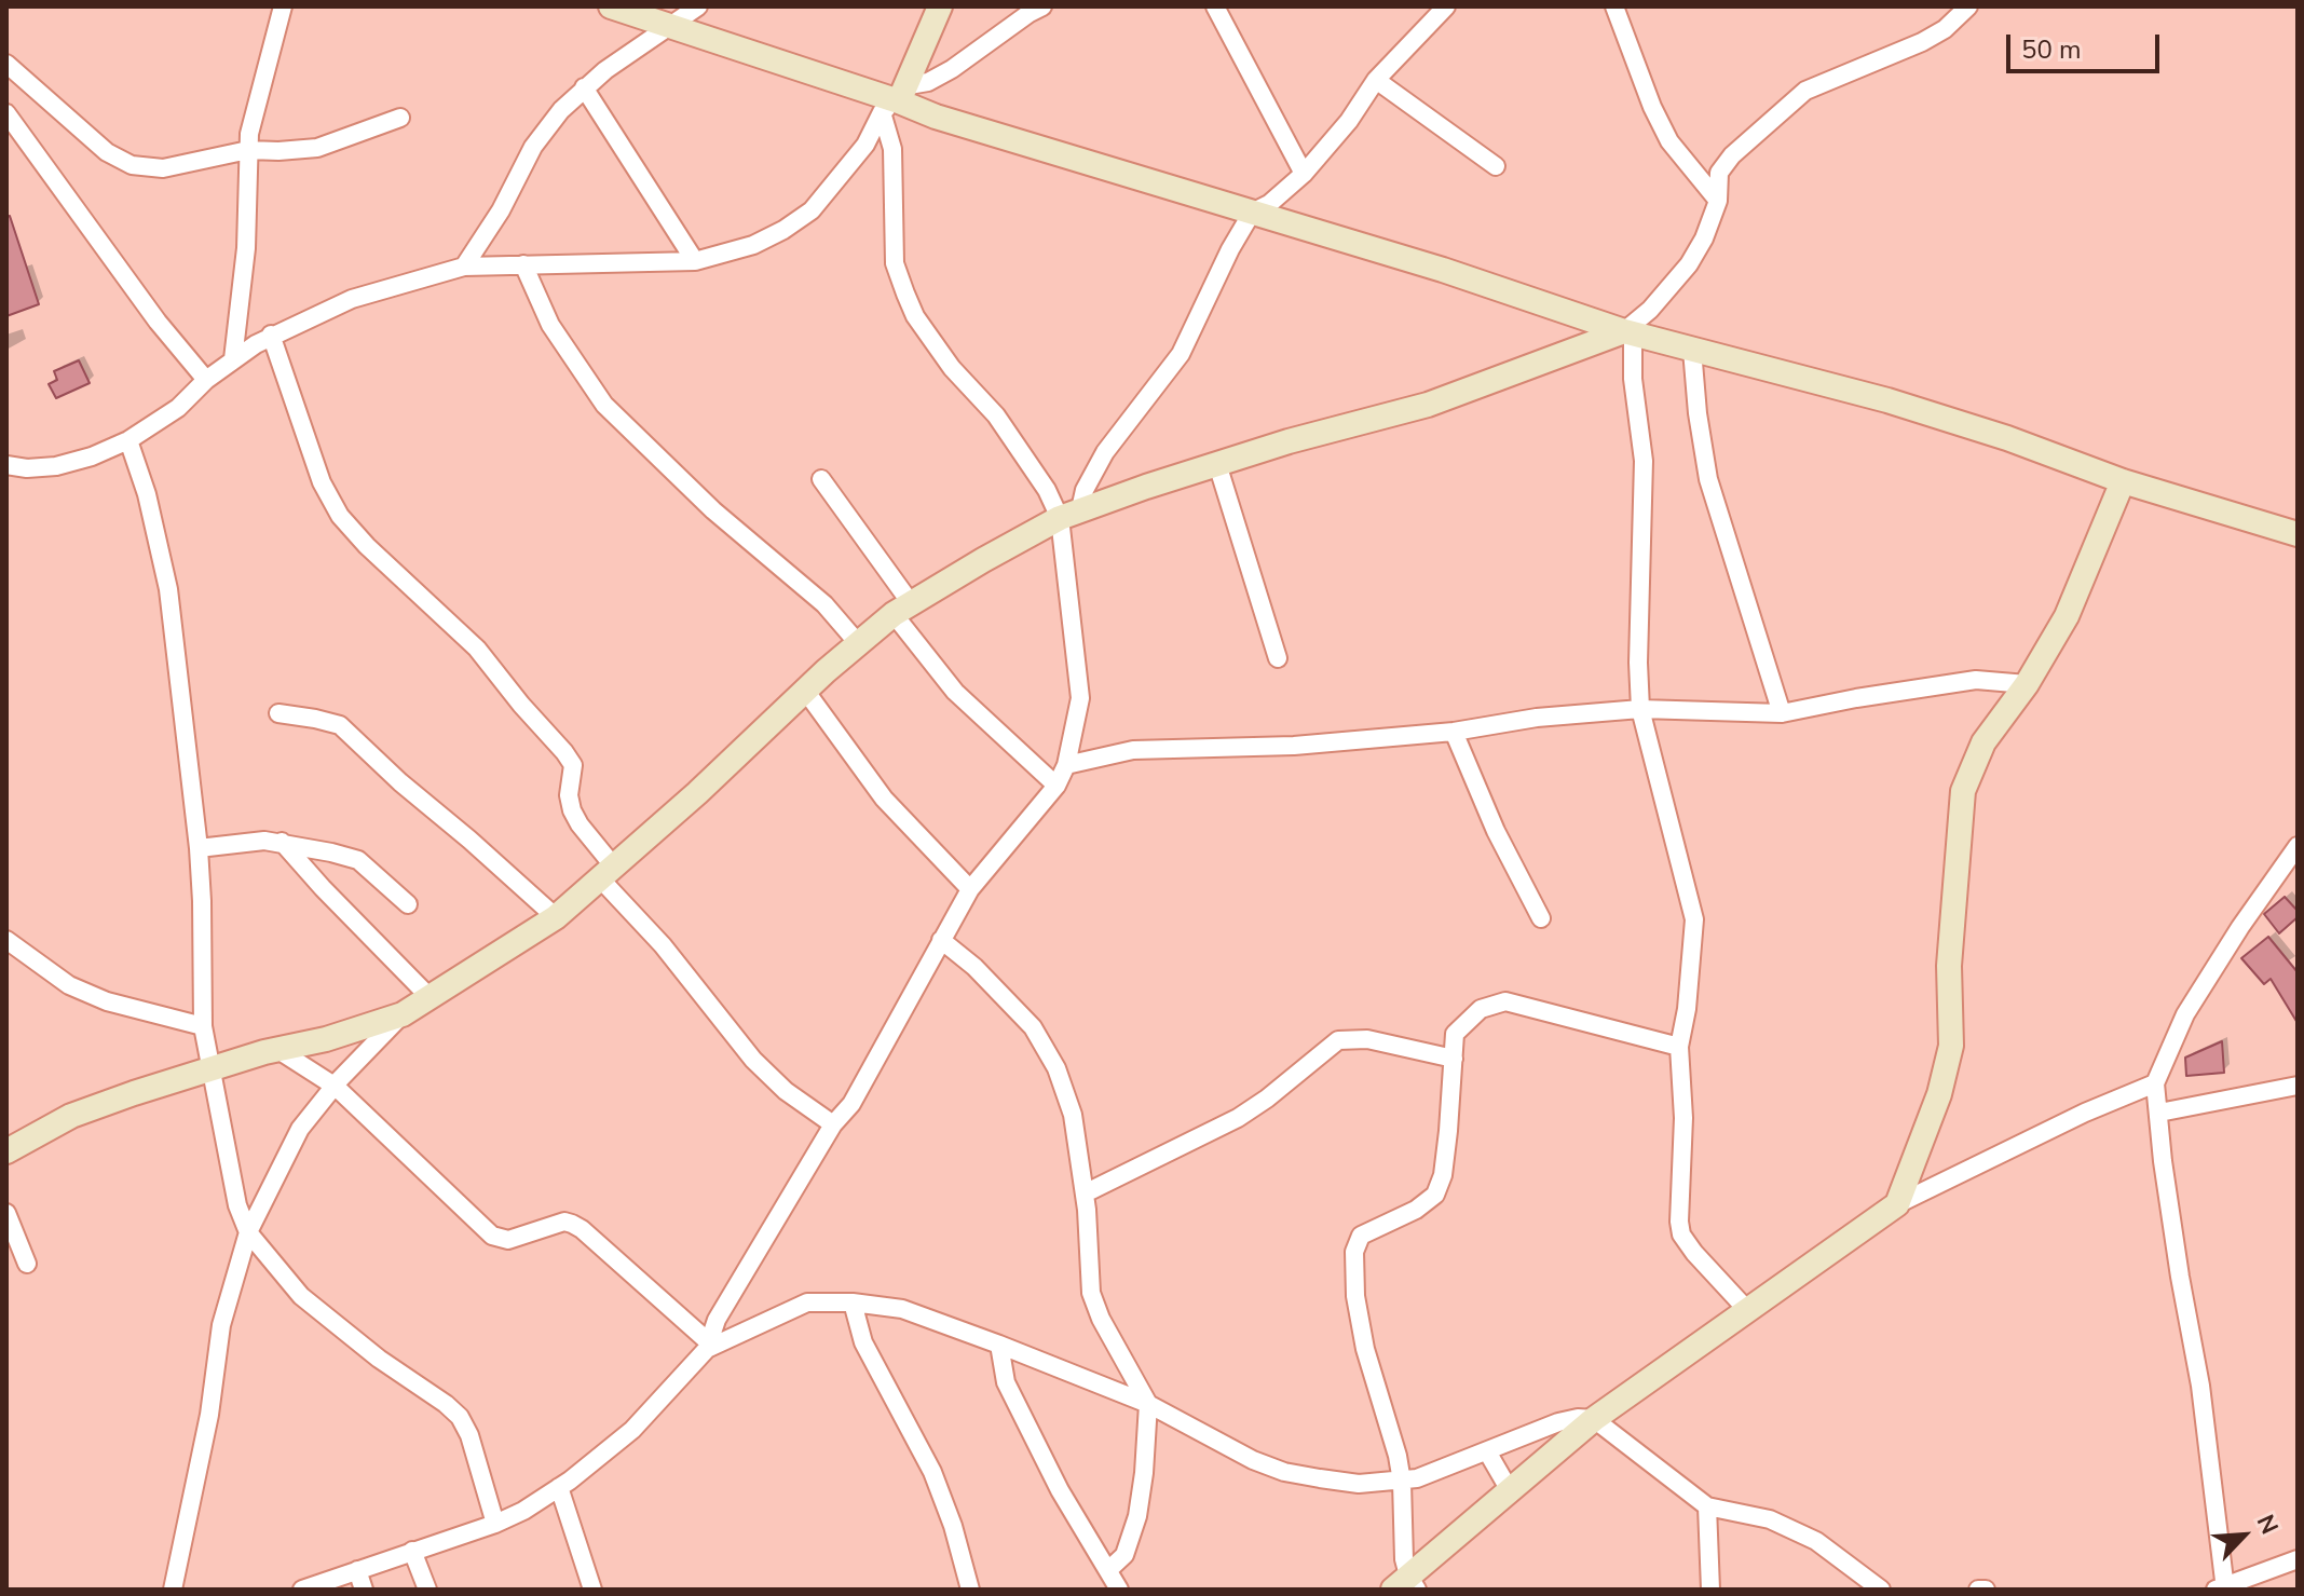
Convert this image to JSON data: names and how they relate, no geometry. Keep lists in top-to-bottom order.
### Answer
{
  "scale_bar": "50 m",
  "north": "top right"
}
